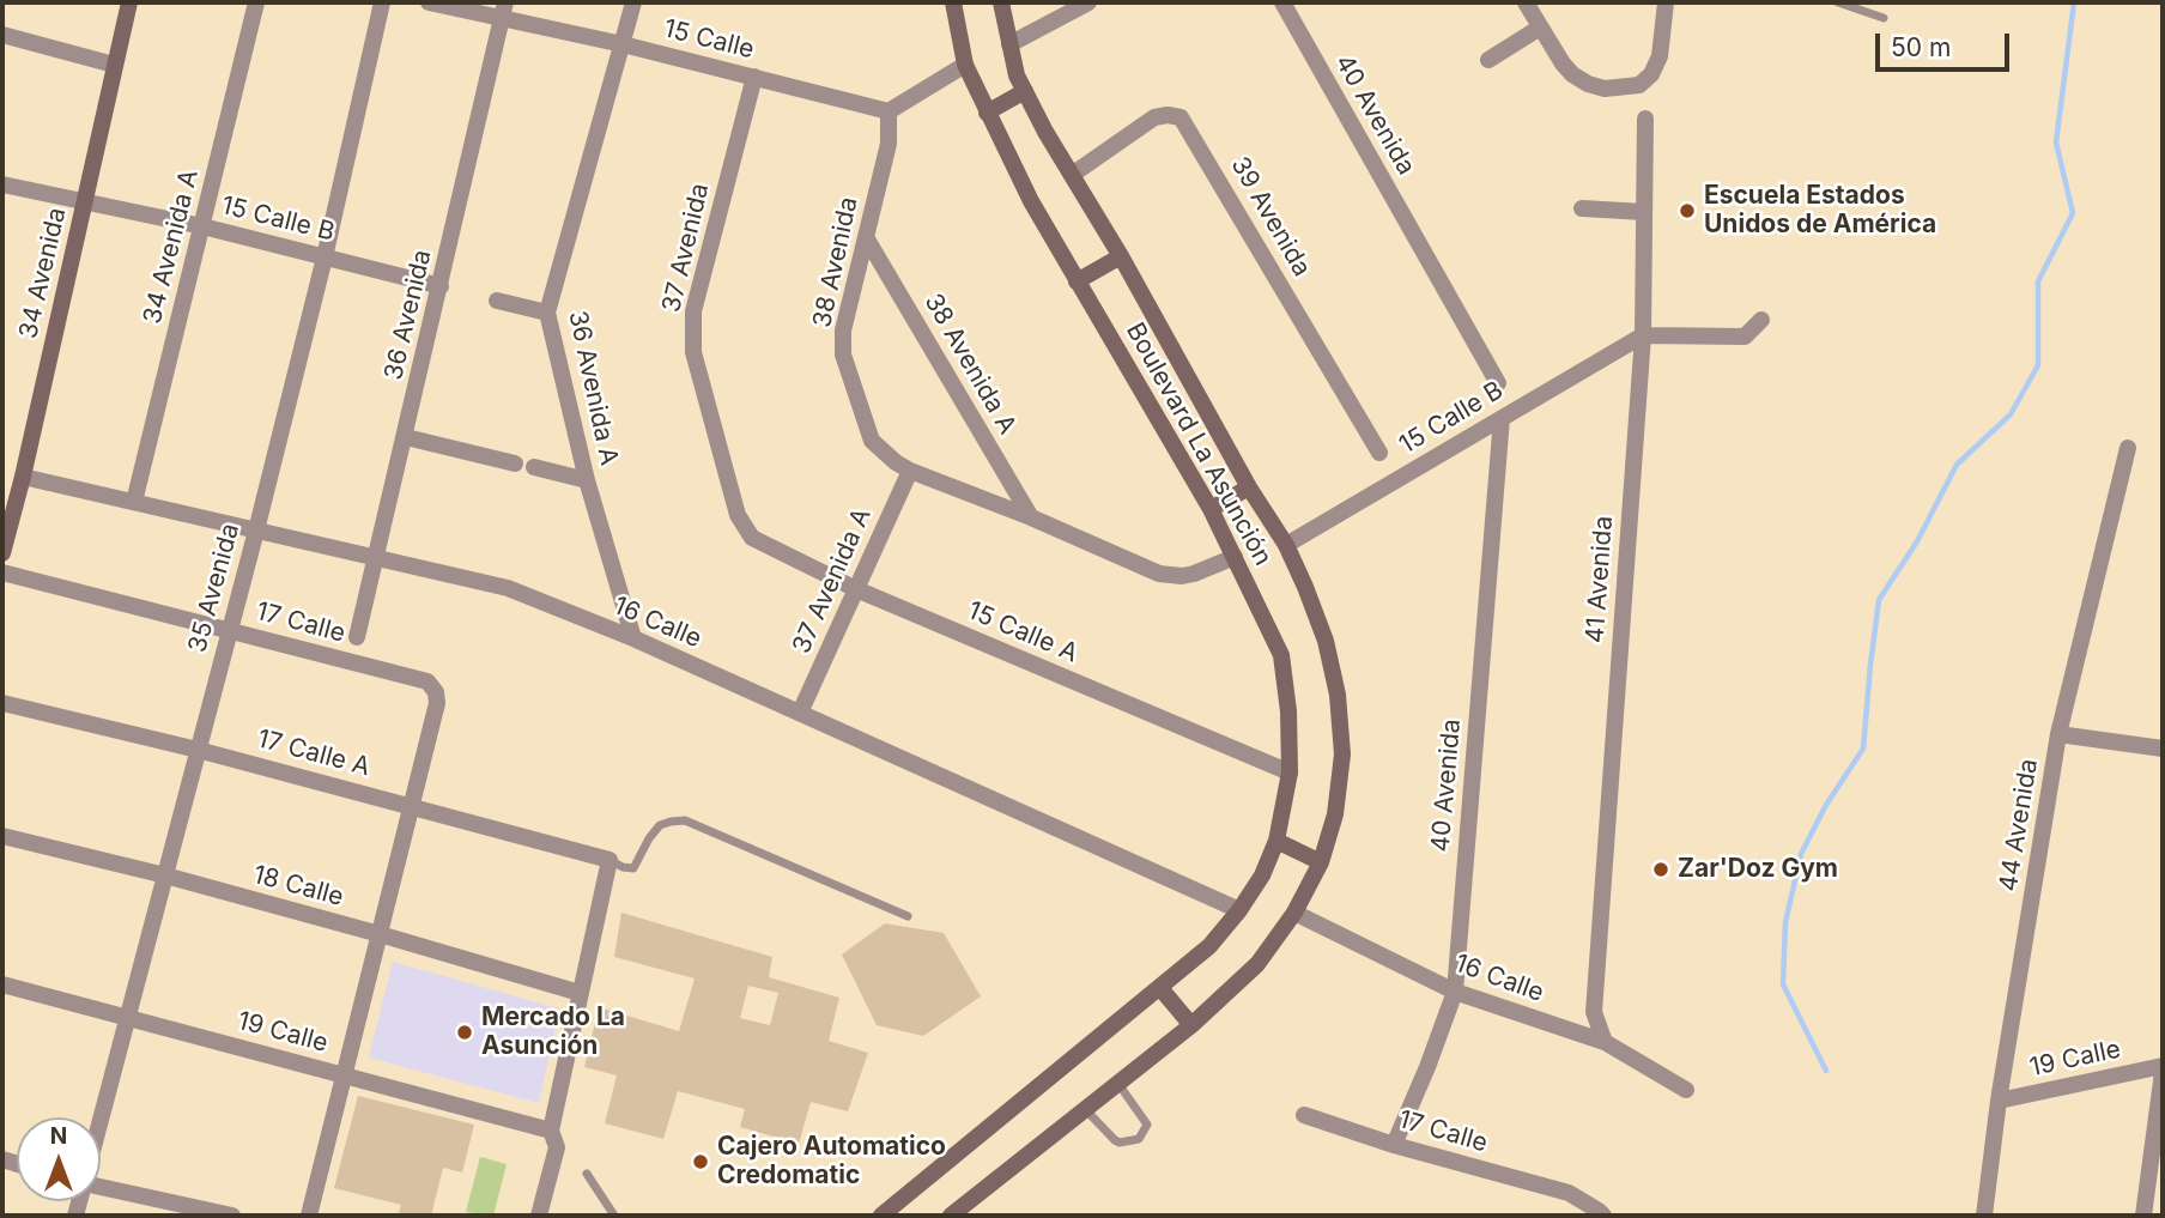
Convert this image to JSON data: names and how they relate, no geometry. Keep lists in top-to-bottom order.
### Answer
{
  "streets": {
    "main road": ["34 Avenida", "Boulevard La Asunción"],
    "street": [
      "15 Calle",
      "40 Avenida",
      "39 Avenida",
      "15 Calle B",
      "34 Avenida A",
      "37 Avenida",
      "38 Avenida",
      "36 Avenida",
      "38 Avenida A",
      "36 Avenida A",
      "41 Avenida",
      "37 Avenida A",
      "35 Avenida",
      "17 Calle",
      "16 Calle",
      "15 Calle A",
      "17 Calle A",
      "44 Avenida",
      "18 Calle",
      "19 Calle"
    ]
  },
  "crossings": [
    ["15 Calle", "37 Avenida"],
    ["15 Calle", "38 Avenida"],
    ["15 Calle", "36 Avenida"],
    ["15 Calle", "36 Avenida A"],
    ["40 Avenida", "15 Calle B"],
    ["40 Avenida", "17 Calle"],
    ["40 Avenida", "16 Calle"],
    ["39 Avenida", "Boulevard La Asunción"],
    ["15 Calle B", "34 Avenida A"],
    ["15 Calle B", "34 Avenida"],
    ["15 Calle B", "36 Avenida"],
    ["15 Calle B", "Boulevard La Asunción"],
    ["15 Calle B", "41 Avenida"],
    ["15 Calle B", "35 Avenida"],
    ["34 Avenida A", "16 Calle"],
    ["37 Avenida", "15 Calle A"],
    ["38 Avenida", "38 Avenida A"],
    ["38 Avenida", "37 Avenida A"],
    ["34 Avenida", "16 Calle"],
    ["36 Avenida", "16 Calle"],
    ["36 Avenida A", "16 Calle"],
    ["Boulevard La Asunción", "16 Calle"],
    ["Boulevard La Asunción", "15 Calle A"],
    ["41 Avenida", "16 Calle"],
    ["37 Avenida A", "16 Calle"],
    ["37 Avenida A", "15 Calle A"],
    ["35 Avenida", "17 Calle"],
    ["35 Avenida", "16 Calle"],
    ["35 Avenida", "17 Calle A"],
    ["35 Avenida", "18 Calle"],
    ["35 Avenida", "19 Calle"],
    ["17 Calle", "17 Calle A"],
    ["44 Avenida", "19 Calle"]
  ],
  "places": [
    "Escuela Estados Unidos de América",
    "Zar'Doz Gym",
    "Mercado La Asunción",
    "Cajero Automatico Credomatic"
  ],
  "scale_bar": "50 m",
  "north": "top"
}
